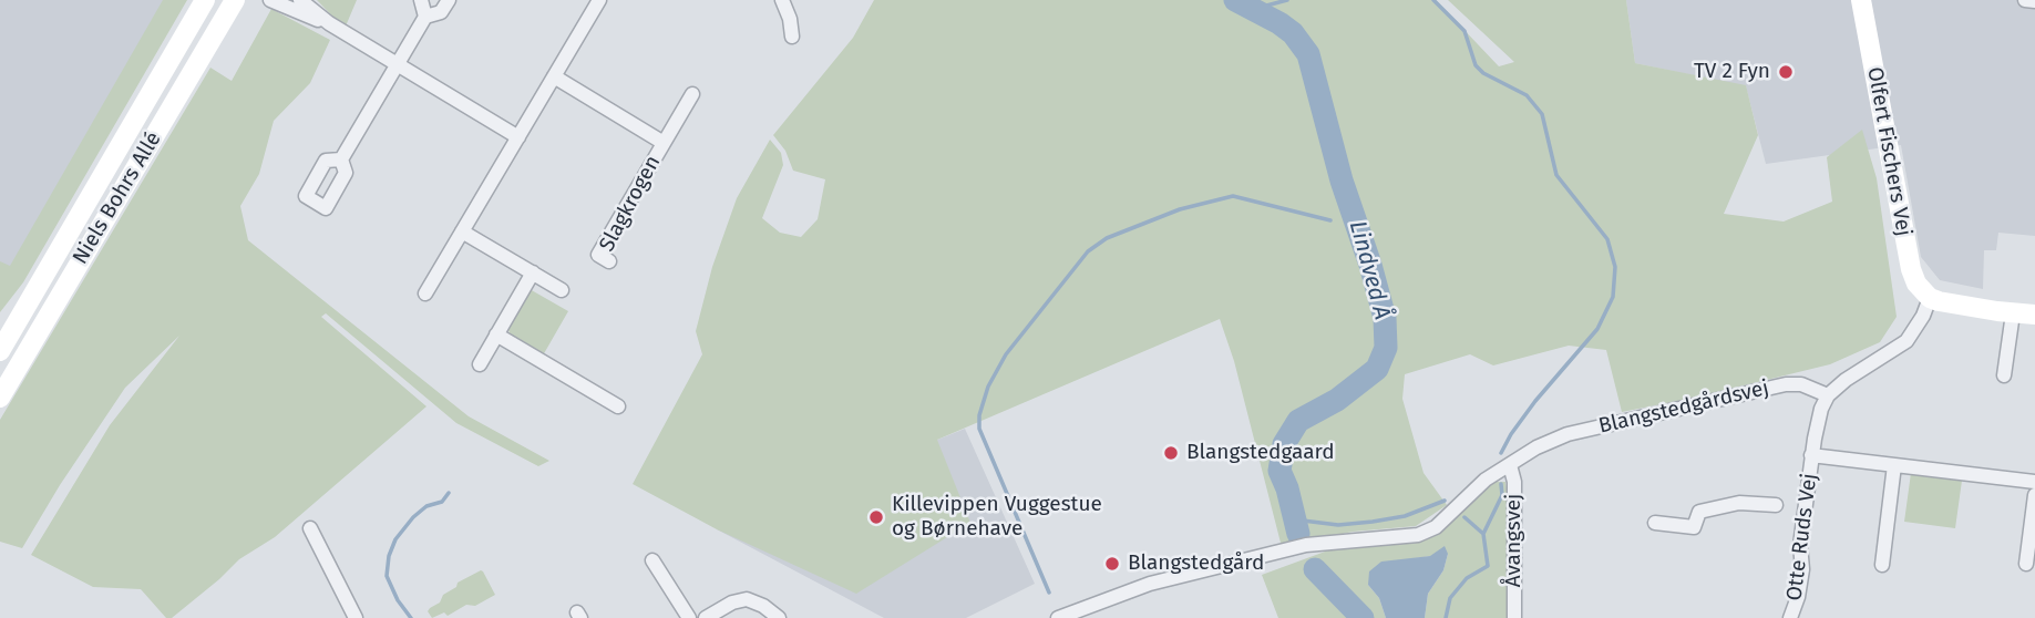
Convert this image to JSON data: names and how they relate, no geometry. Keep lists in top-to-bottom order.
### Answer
{
  "streets": {
    "street": [
      "Olfert Fischers Vej",
      "Niels Bohrs Allé",
      "Slagkrogen",
      "Blangstedgårdsvej",
      "Otte Ruds Vej",
      "Åvangsvej"
    ]
  },
  "crossings": [
    ["Blangstedgårdsvej", "Otte Ruds Vej"],
    ["Blangstedgårdsvej", "Åvangsvej"]
  ],
  "water": ["Lindved Å"],
  "places": [
    "TV 2 Fyn",
    "Blangstedgaard",
    "Killevippen Vuggestue og Børnehave",
    "Blangstedgård"
  ]
}
